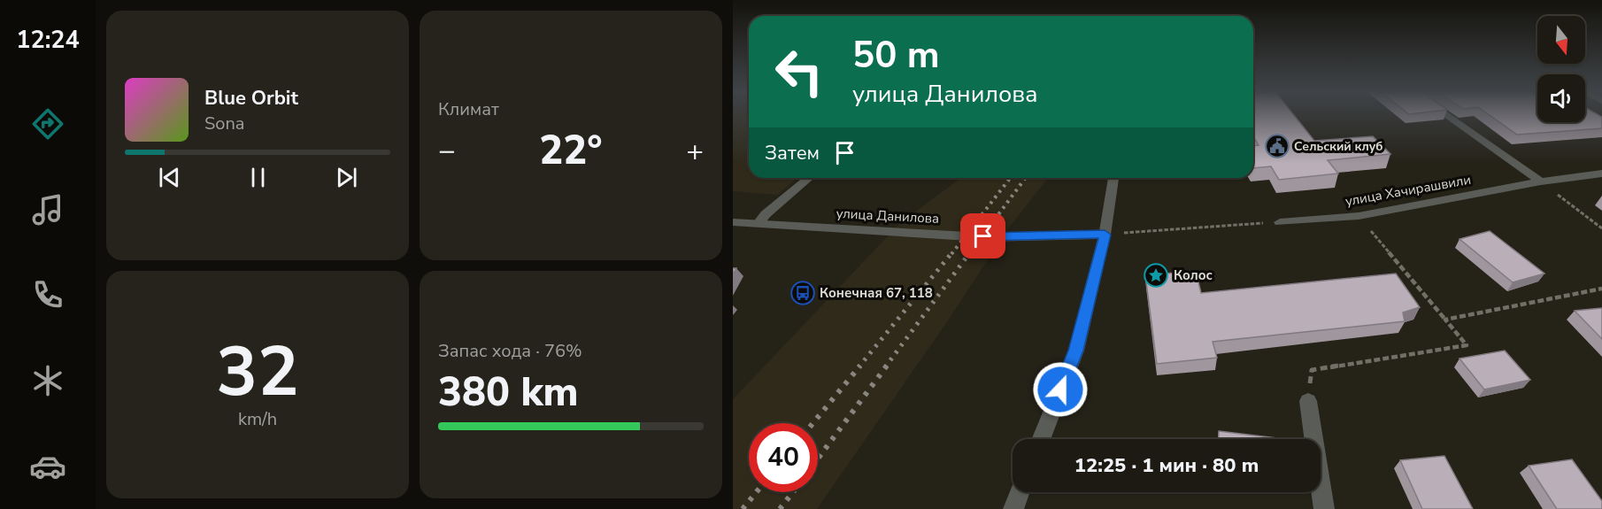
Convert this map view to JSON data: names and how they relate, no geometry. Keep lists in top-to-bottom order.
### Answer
{
  "streets": {
    "street": ["улица Хачирашвили", "улица Данилова"]
  },
  "places": {
    "public building": ["Сельский клуб"],
    "place": ["Колос"],
    "bus stop": ["Конечная 67, 118"]
  },
  "north": "bottom",
  "page": {
    "tabs": "12:24",
    "tile": [
      "Климат",
      ["32", "km/h"],
      ["Запас хода · 76%", "380 km"]
    ],
    "turn": ["50 m", "улица Данилова"],
    "song": ["Blue Orbit", "Sona"],
    "then": "Затем",
    "heat": ["−", "22°", "+"],
    "limit": "40",
    "trip": "12:25 · 1 мин · 80 m"
  }
}
